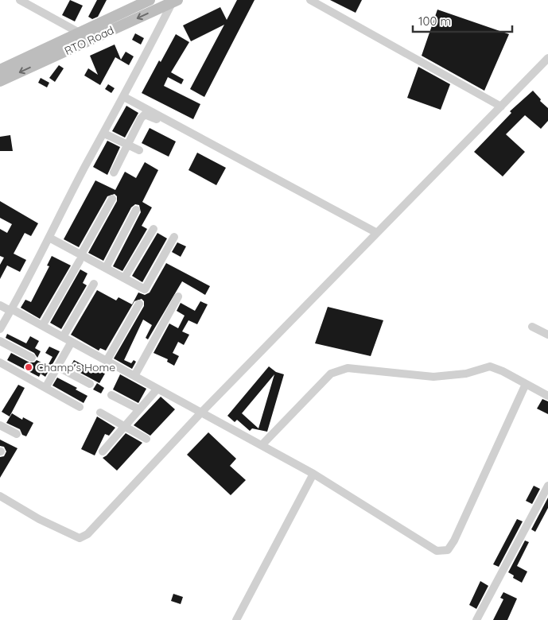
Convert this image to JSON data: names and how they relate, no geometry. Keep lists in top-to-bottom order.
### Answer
{
  "streets": {
    "street": ["RTO Road"]
  },
  "places": ["Champ's Home"],
  "scale_bar": "100 m"
}
